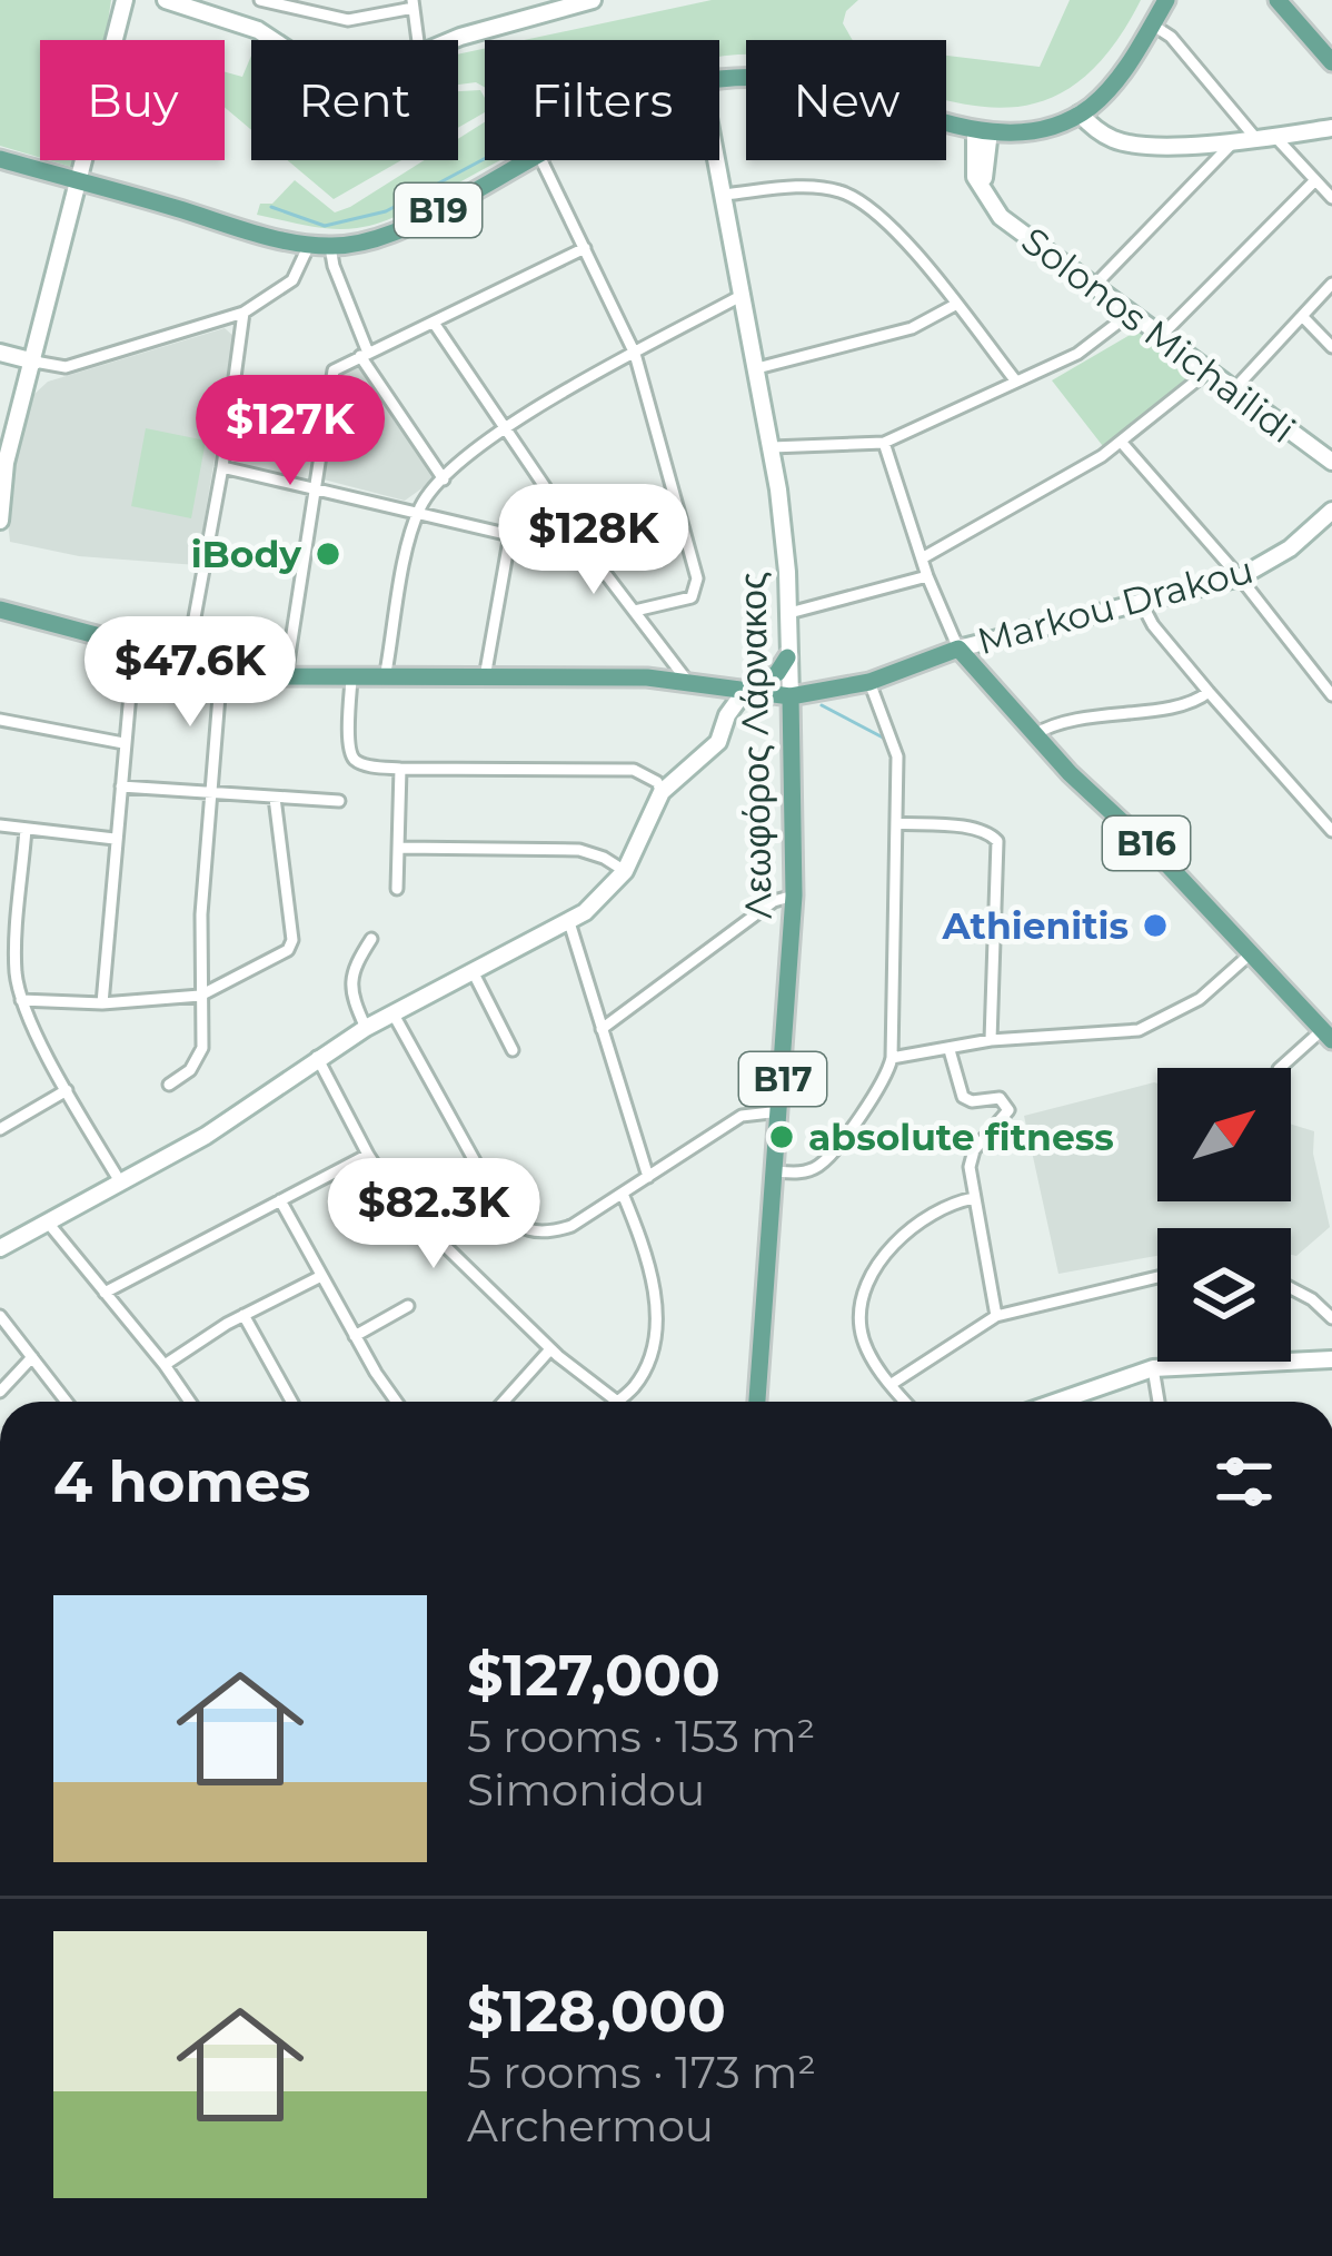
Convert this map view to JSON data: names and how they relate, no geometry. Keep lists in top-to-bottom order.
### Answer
{
  "streets": {
    "main road": [
      "B19",
      "Λεωφόρος Λάρνακος",
      "B16",
      "B17"
    ],
    "street": ["Solonos Michailidi", "Markou Drakou"]
  },
  "crossings": [
    ["B19", "Solonos Michailidi"],
    ["Markou Drakou", "B16"]
  ],
  "places": ["iBody", "Athienitis", "absolute fitness"],
  "north": "top right",
  "page": {
    "chip": [
      "Buy",
      "Rent",
      "Filters",
      "New"
    ],
    "price": [
      "$127K",
      "$128K",
      "$47.6K",
      "$82.3K"
    ],
    "heading": "4 homes",
    "list": [
      {
        "name": "$127,000",
        "note": "5 rooms · 153 m² · Simonidou"
      },
      {
        "name": "$128,000",
        "note": "5 rooms · 173 m² · Archermou"
      }
    ]
  }
}
